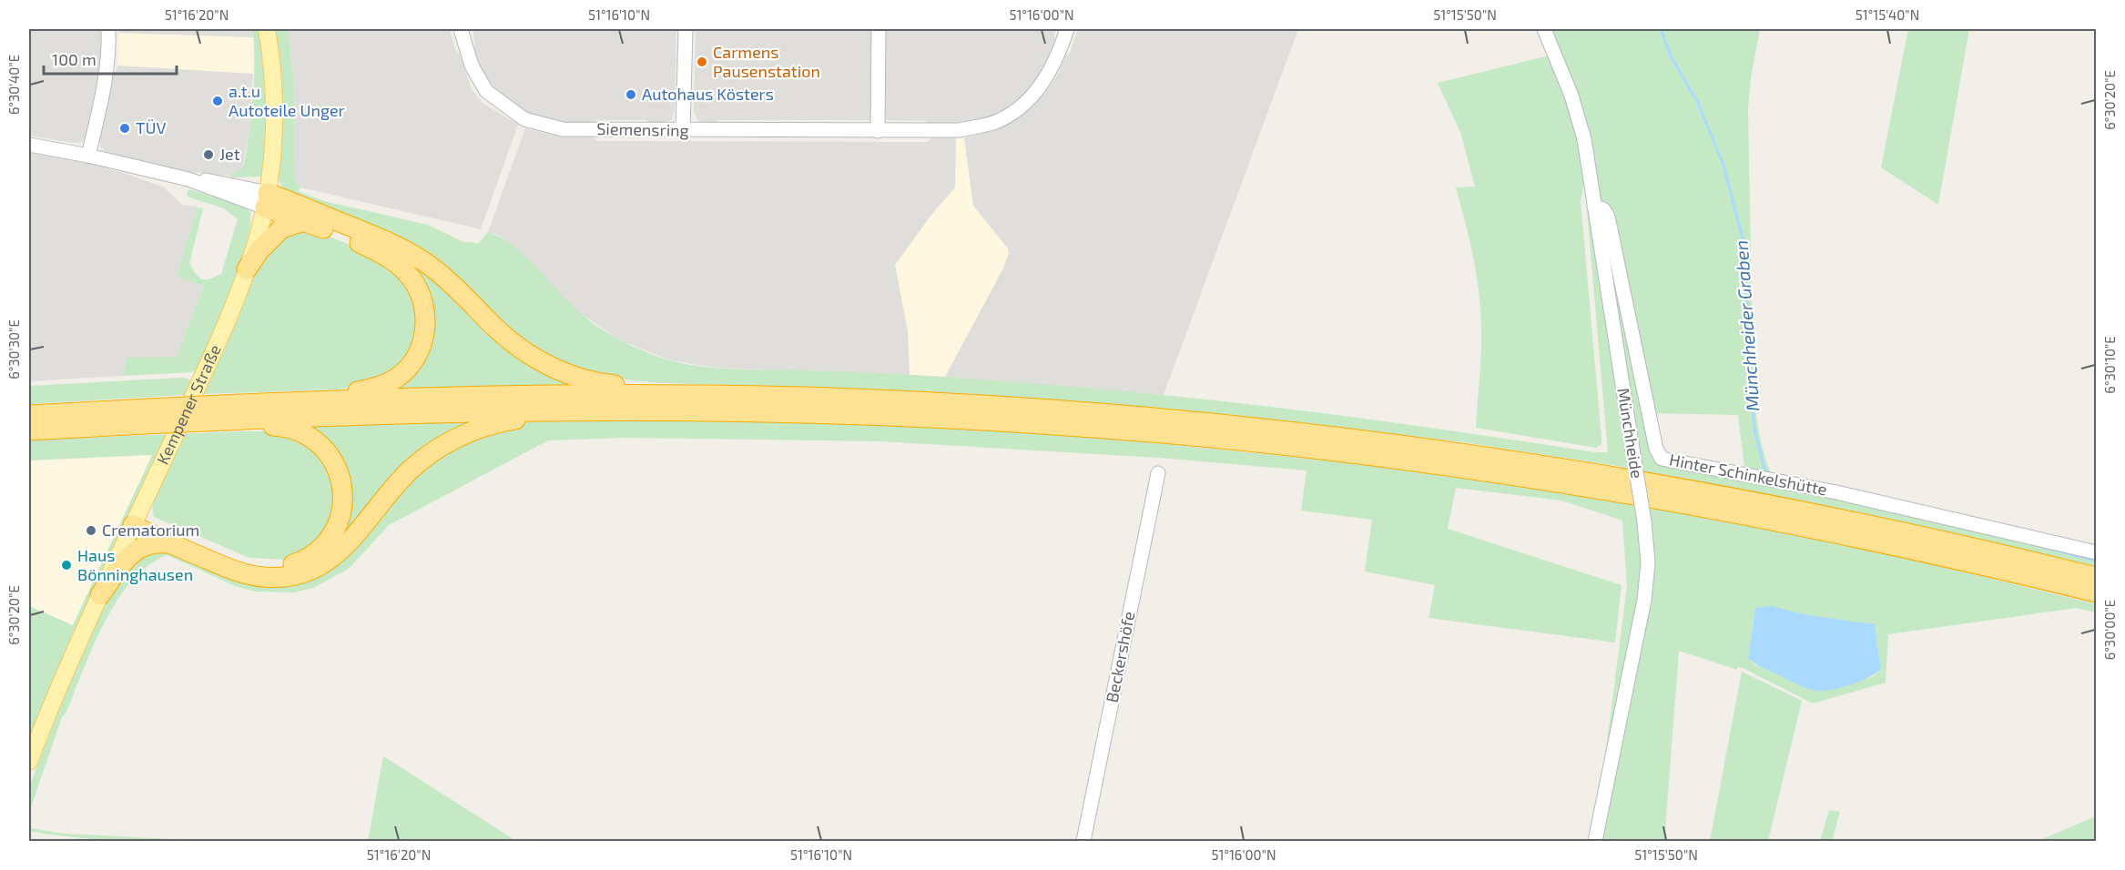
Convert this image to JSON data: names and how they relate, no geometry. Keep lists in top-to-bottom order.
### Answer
{
  "streets": {
    "main road": ["Kempener Straße"],
    "street": [
      "Siemensring",
      "Münchheide",
      "Hinter Schinkelshütte",
      "Beckershöfe"
    ]
  },
  "crossings": [
    ["Münchheide", "Hinter Schinkelshütte"]
  ],
  "water": ["Münchheider Graben"],
  "places": [
    "Carmens Pausenstation",
    "Autohaus Kösters",
    "a.t.u Autoteile Unger",
    "TÜV",
    "Jet",
    "Crematorium",
    "Haus Bönninghausen"
  ],
  "scale_bar": "100 m",
  "coordinates": [
    "51°16'20\"N",
    "51°16'10\"N",
    "51°16'00\"N",
    "51°15'50\"N",
    "51°15'40\"N",
    "6°30'40\"E",
    "6°30'20\"E",
    "6°30'30\"E",
    "6°30'10\"E",
    "6°30'00\"E"
  ]
}
